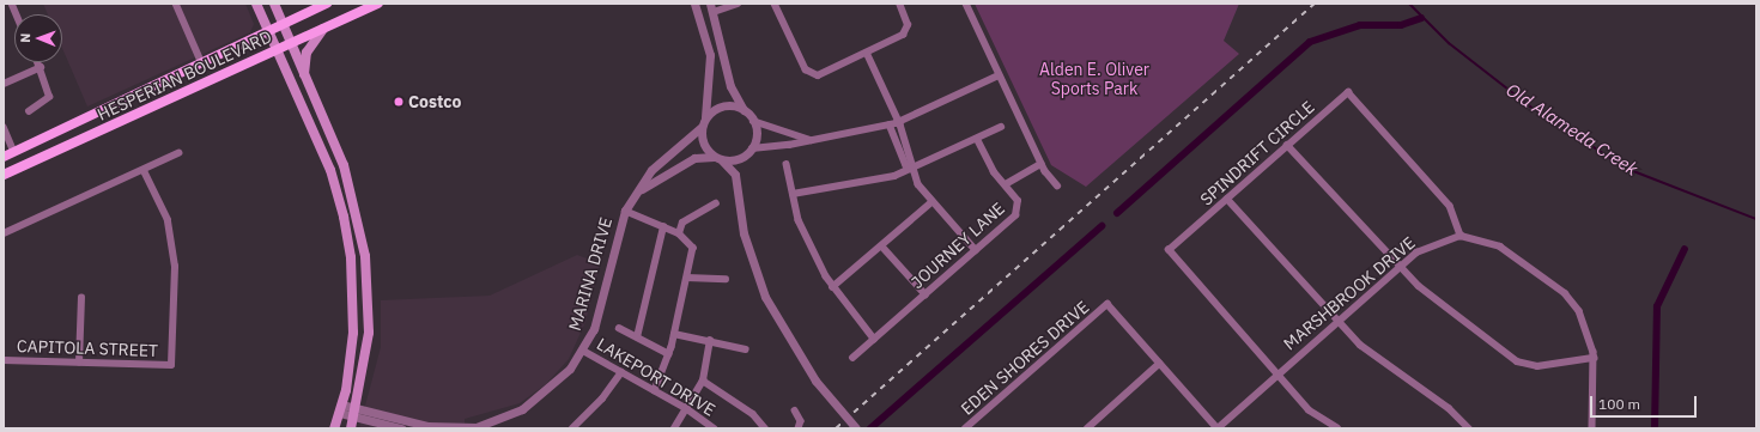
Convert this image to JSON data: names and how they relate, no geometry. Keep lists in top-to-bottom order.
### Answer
{
  "streets": {
    "main road": ["HESPERIAN BOULEVARD"],
    "street": [
      "SPINDRIFT CIRCLE",
      "JOURNEY LANE",
      "MARINA DRIVE",
      "MARSHBROOK DRIVE",
      "CAPITOLA STREET",
      "EDEN SHORES DRIVE",
      "LAKEPORT DRIVE"
    ]
  },
  "crossings": [
    ["SPINDRIFT CIRCLE", "MARSHBROOK DRIVE"],
    ["MARINA DRIVE", "LAKEPORT DRIVE"],
    ["MARSHBROOK DRIVE", "EDEN SHORES DRIVE"]
  ],
  "water": ["Old Alameda Creek"],
  "parks": ["Alden E. Oliver Sports Park"],
  "places": ["Costco"],
  "scale_bar": "100 m",
  "north": "left"
}
